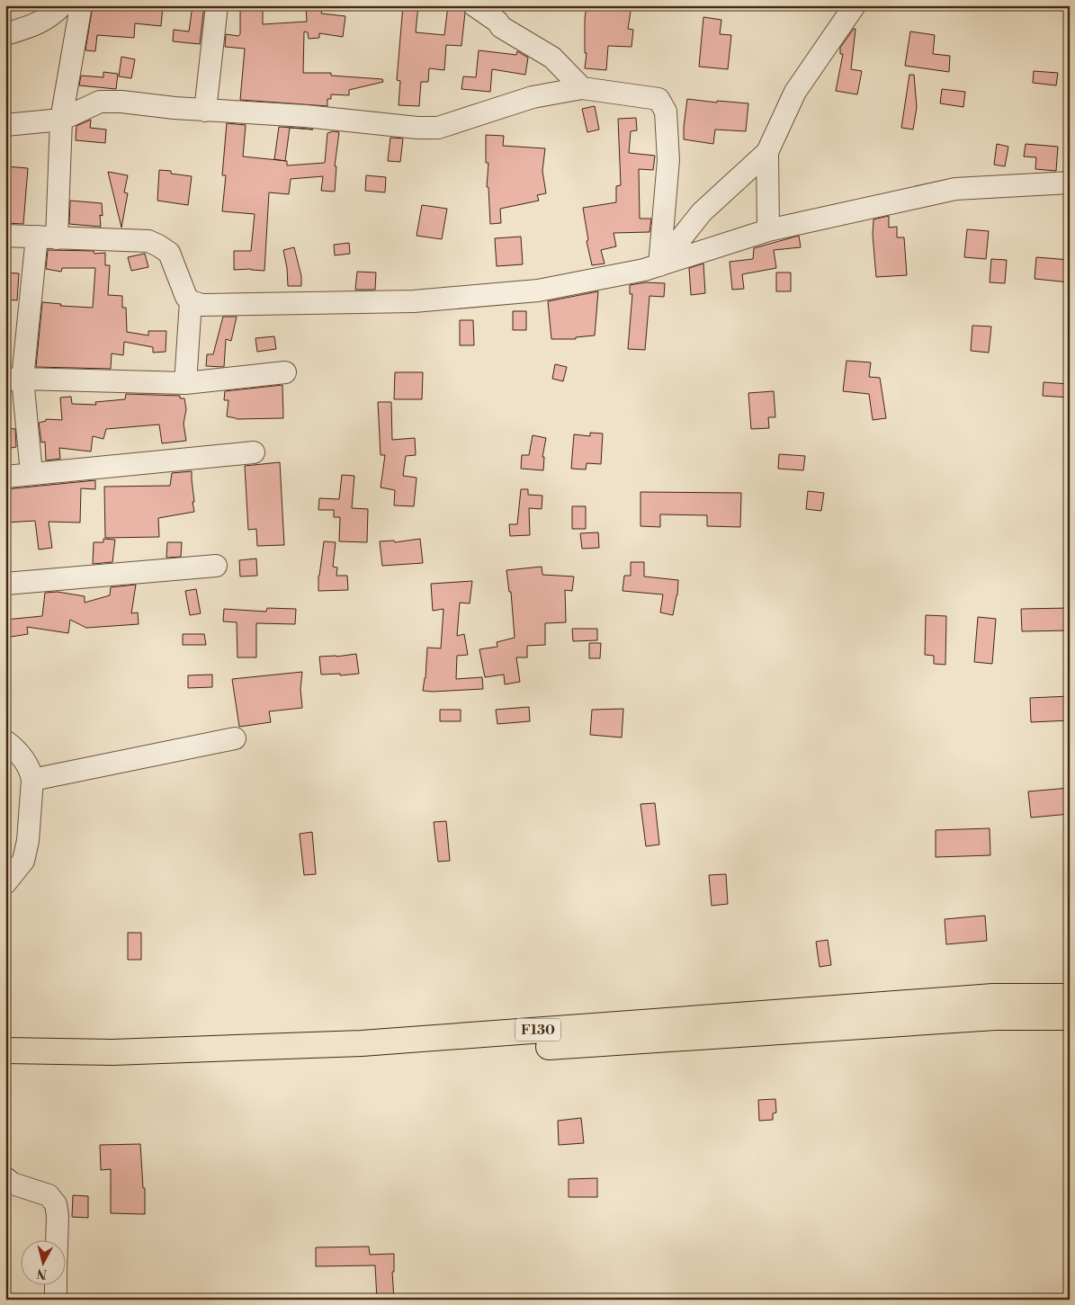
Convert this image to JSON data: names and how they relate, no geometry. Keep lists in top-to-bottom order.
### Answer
{
  "streets": {
    "main road": ["F130"]
  },
  "north": "bottom"
}
